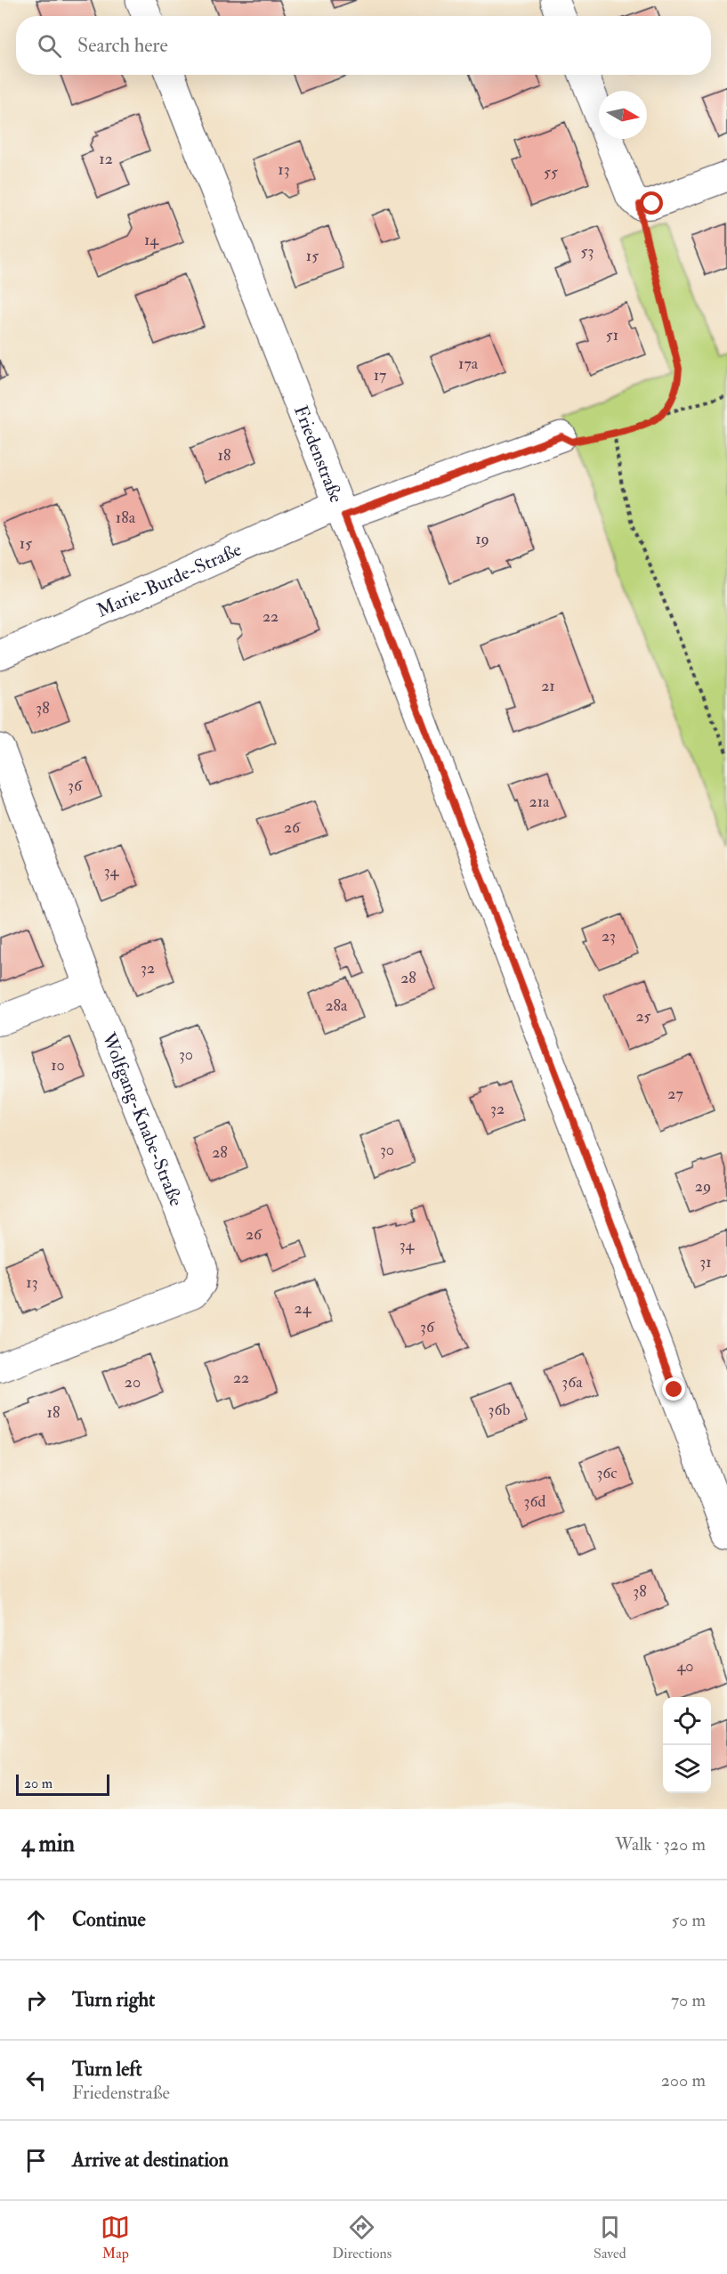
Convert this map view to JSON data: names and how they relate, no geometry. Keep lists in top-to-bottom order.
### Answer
{
  "streets": {
    "street": ["Friedenstraße", "Marie-Burde-Straße", "Wolfgang-Knabe-Straße"]
  },
  "crossings": [
    ["Friedenstraße", "Marie-Burde-Straße"]
  ],
  "house_numbers": [
    "12",
    "13",
    "55",
    "14",
    "53",
    "15",
    "51",
    "17a",
    "17",
    "18",
    "18a",
    "19",
    "15",
    "22",
    "21",
    "38",
    "36",
    "21a",
    "26",
    "34",
    "23",
    "32",
    "28",
    "28a",
    "25",
    "30",
    "10",
    "27",
    "32",
    "30",
    "28",
    "29",
    "26",
    "34",
    "31",
    "13",
    "24",
    "36",
    "22",
    "20",
    "36a",
    "36b",
    "18",
    "36c",
    "36d",
    "38",
    "40"
  ],
  "scale_bar": "20 m",
  "north": "right",
  "page": {
    "search": "Search here",
    "scale": "20 m",
    "heading": ["4 min", "Walk · 320 m"],
    "list": [
      ["Continue", "50 m"],
      ["Turn right", "70 m"],
      ["Turn left", "Friedenstraße", "200 m"],
      "Arrive at destination"
    ],
    "nav": ["Map", "Directions", "Saved"]
  }
}
